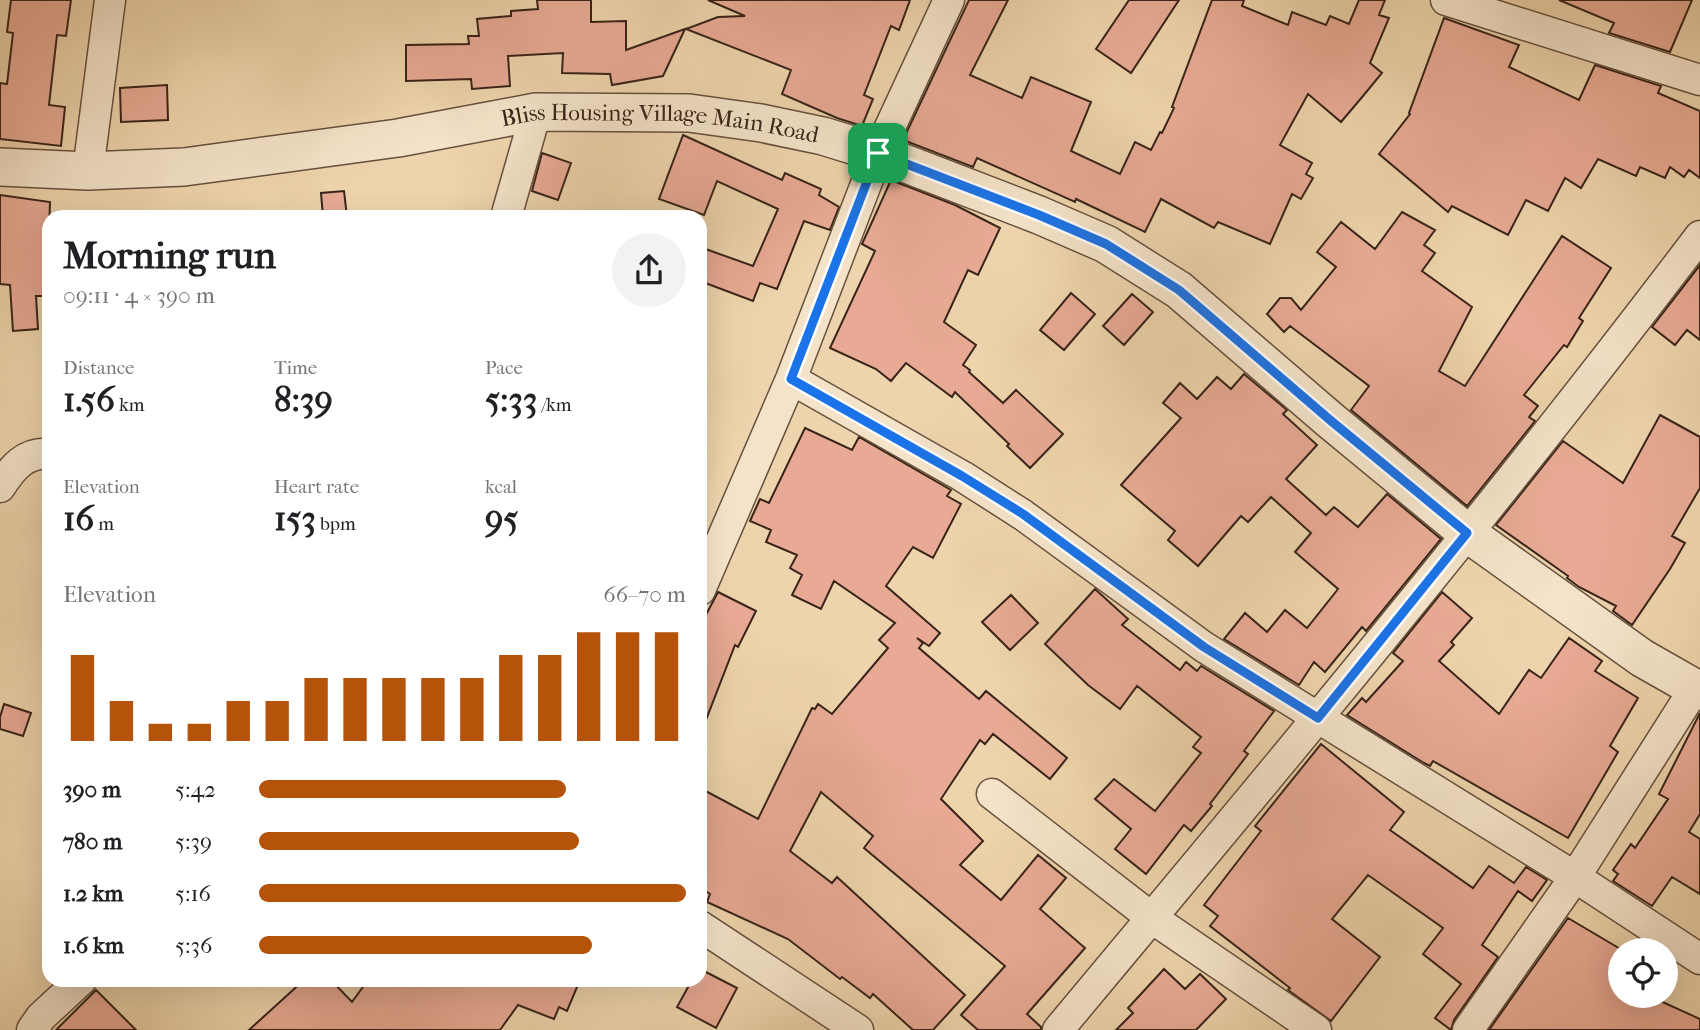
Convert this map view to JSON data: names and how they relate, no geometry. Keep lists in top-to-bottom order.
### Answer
{
  "streets": {
    "street": ["Bliss Housing Village Main Road"]
  },
  "page": {
    "heading": ["Morning run", "09:11 · 4 × 390 m"],
    "stats": [
      ["Distance", "1.56 km"],
      ["Time", "8:39"],
      ["Pace", "5:33 /km"],
      ["Elevation", "16 m"],
      ["Heart rate", "153 bpm"],
      ["kcal", "95"]
    ],
    "chart": ["Elevation", "66–70 m"],
    "list": [
      {
        "name": "390 m",
        "note": "5:42"
      },
      {
        "name": "780 m",
        "note": "5:39"
      },
      {
        "name": "1.2 km",
        "note": "5:16"
      },
      {
        "name": "1.6 km",
        "note": "5:36"
      }
    ]
  }
}
